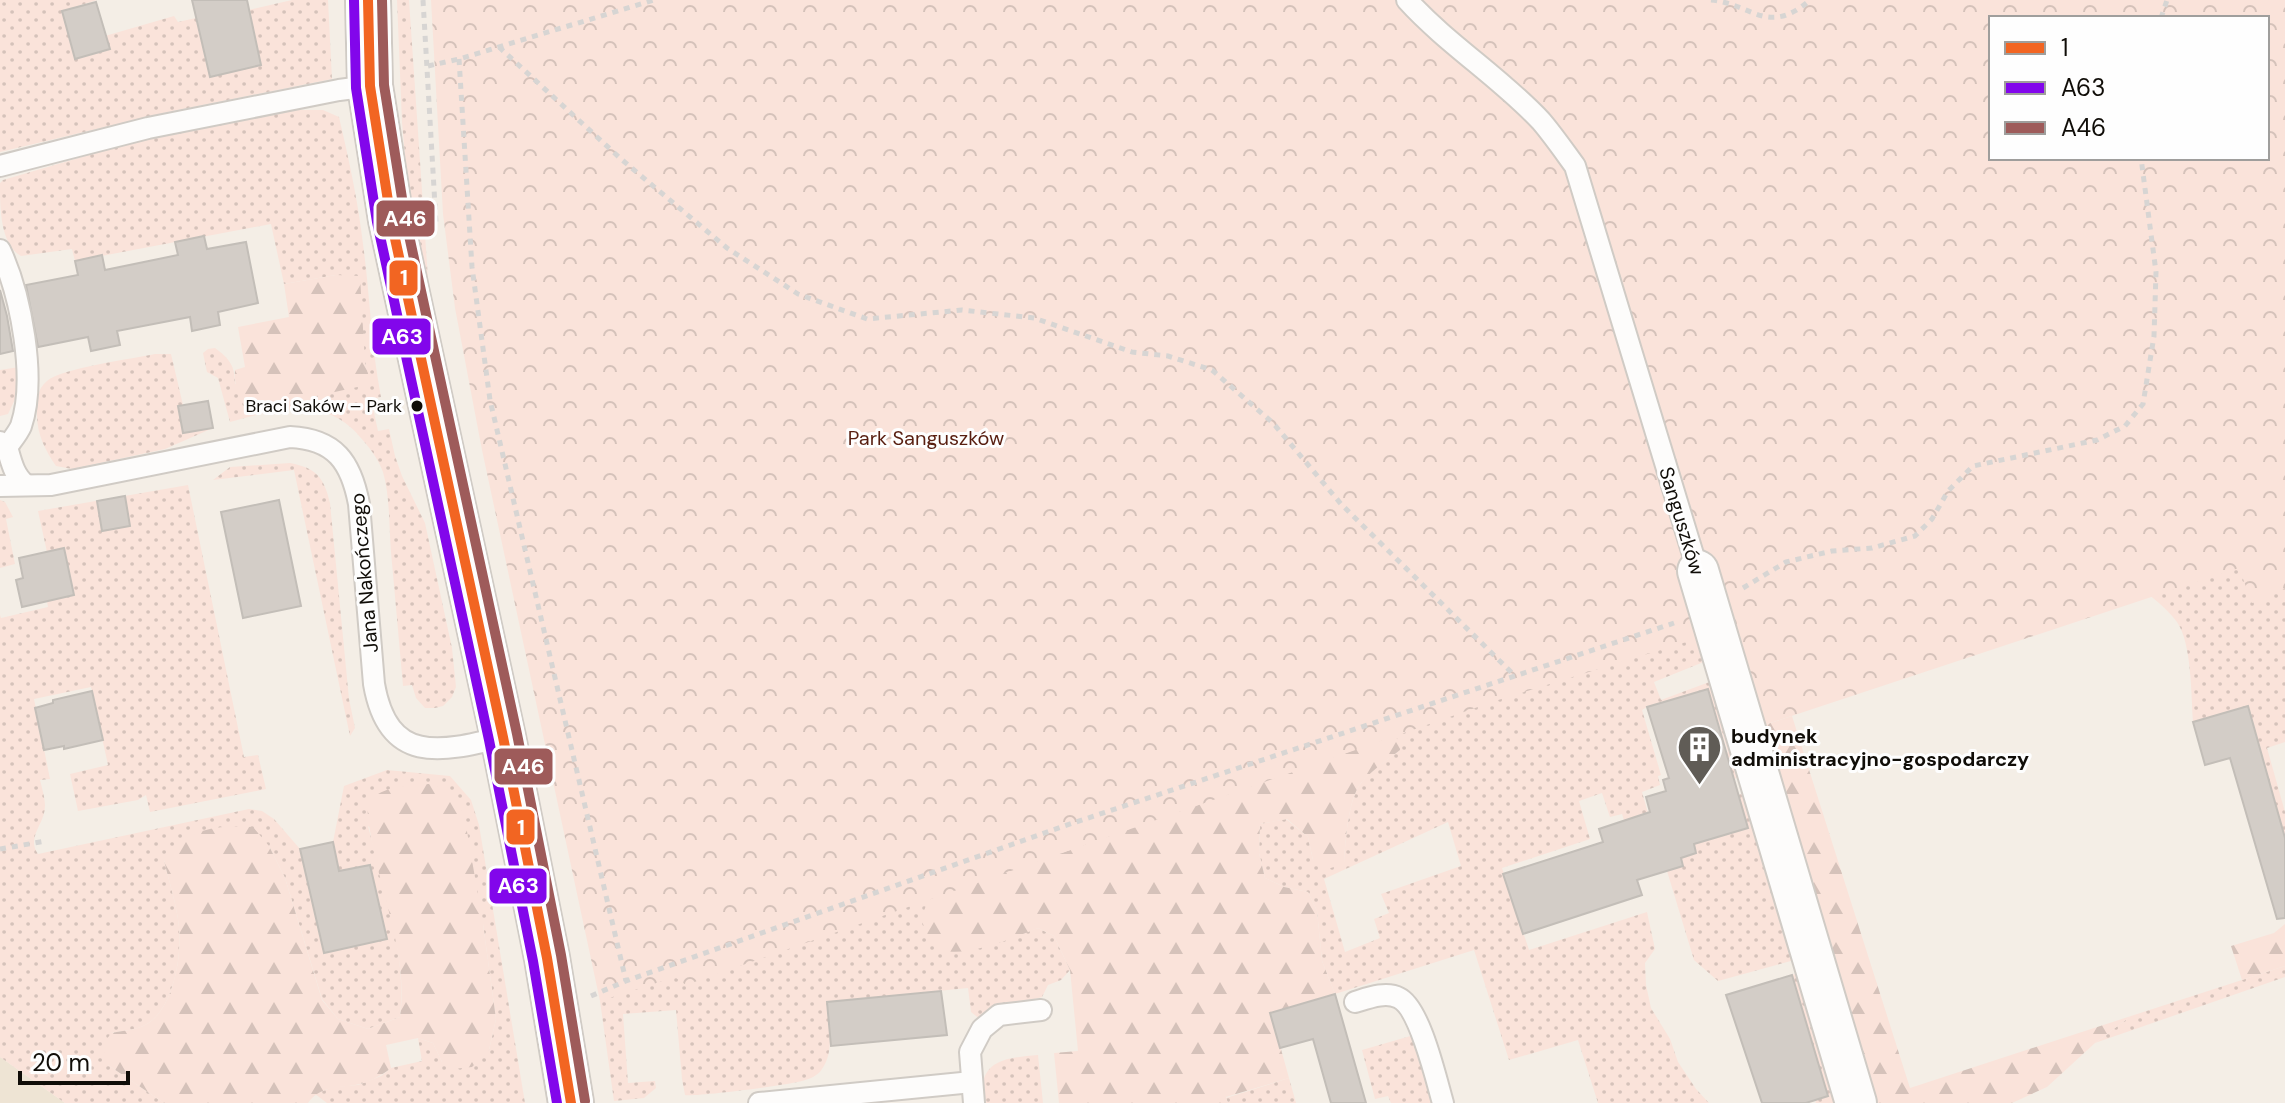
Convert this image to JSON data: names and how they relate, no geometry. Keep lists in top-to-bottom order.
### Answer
{
  "streets": {
    "street": ["Sanguszków"],
    "lane": ["Jana Nakończego"]
  },
  "parks": ["Park Sanguszków"],
  "places": {
    "other": ["Braci Saków – Park"],
    "building": ["budynek administracyjno-gospodarczy"]
  },
  "lines": ["transit line 1", "transit line A63", "transit line A46"],
  "legend": ["1", "A63", "A46"],
  "scale_bar": "20 m"
}
